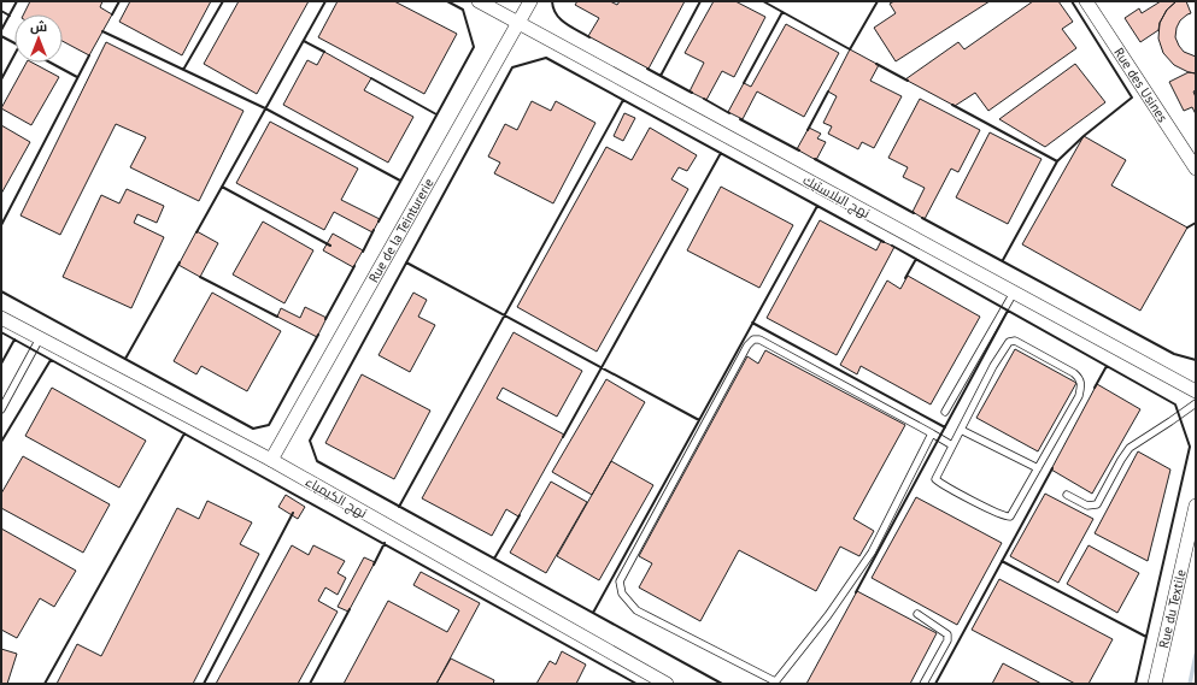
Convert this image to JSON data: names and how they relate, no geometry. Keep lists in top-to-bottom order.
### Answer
{
  "streets": {
    "street": [
      "Rue des Usines",
      "نهج البلاستيك",
      "Rue de la Teinturerie",
      "نهج الكيمياء",
      "Rue du Textile"
    ]
  },
  "crossings": [
    ["نهج البلاستيك", "Rue de la Teinturerie"],
    ["Rue de la Teinturerie", "نهج الكيمياء"]
  ],
  "north": "top"
}
